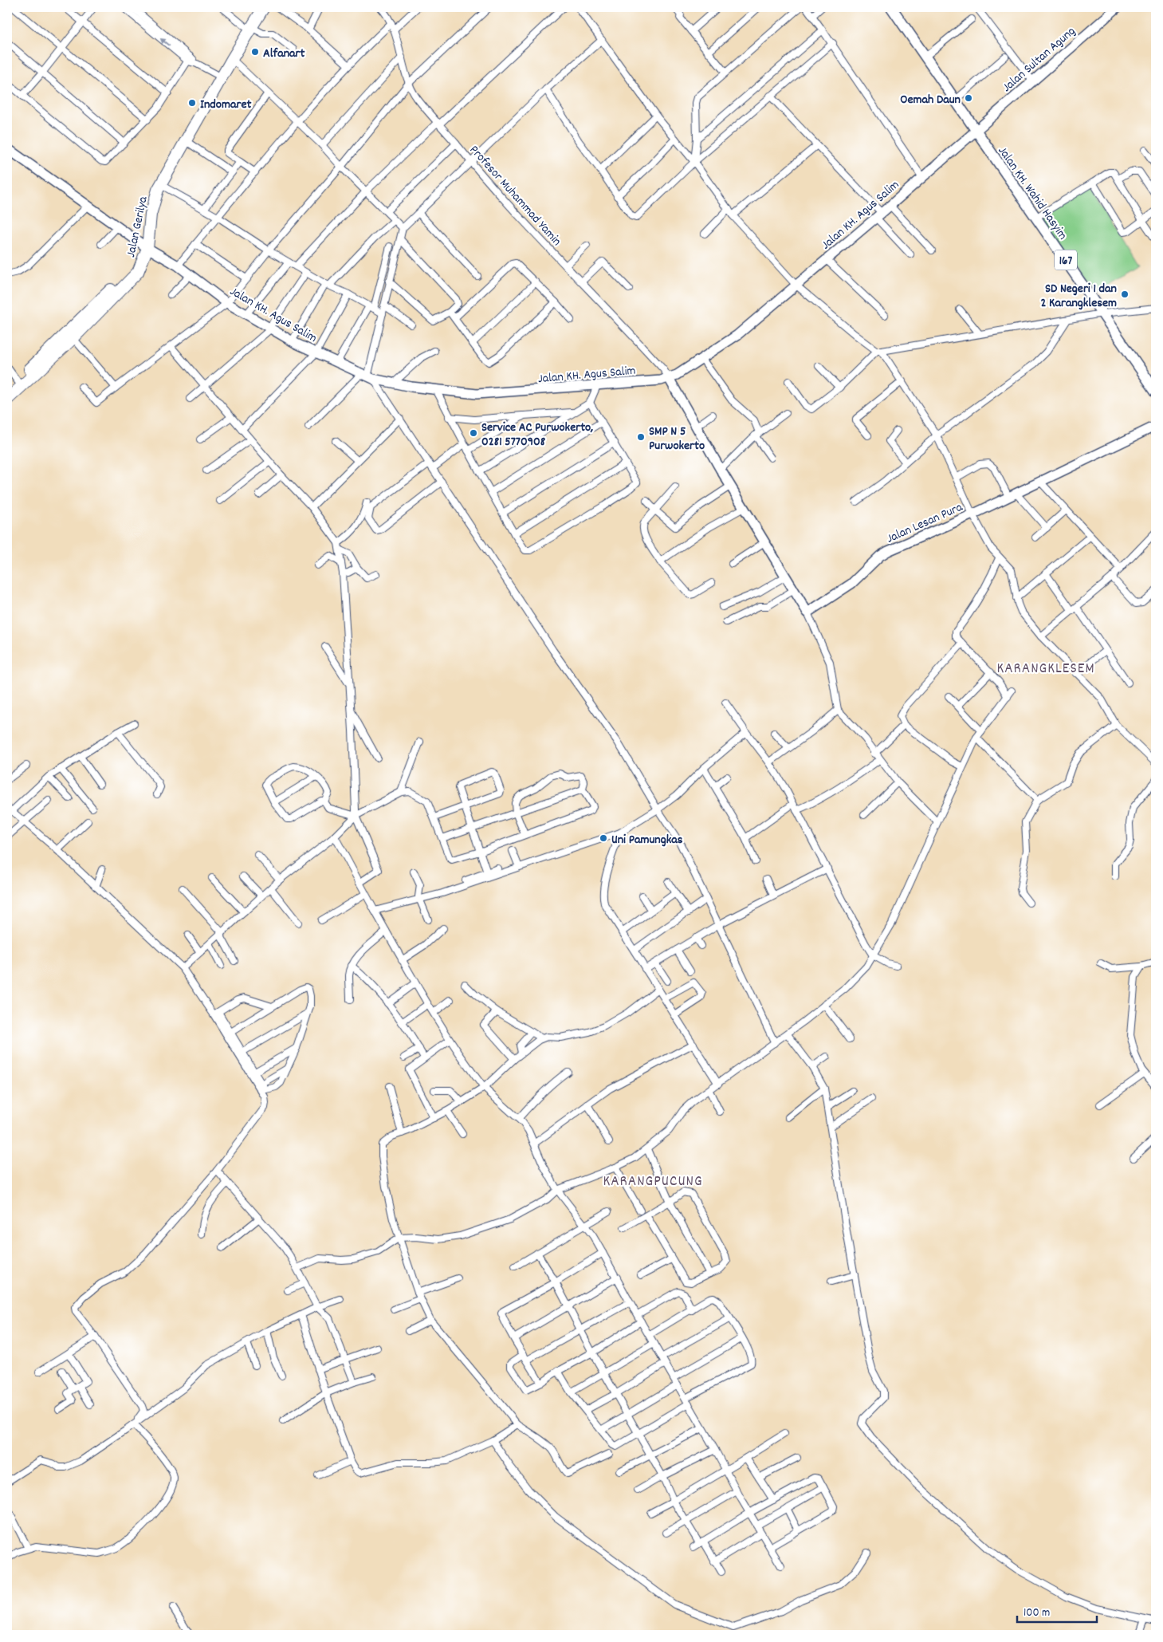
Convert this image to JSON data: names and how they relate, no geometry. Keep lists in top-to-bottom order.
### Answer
{
  "streets": {
    "highway": ["Jalan Gerilya"],
    "main road": ["Jalan KH. Wahid Hasyim", "167"],
    "street": [
      "Jalan Sultan Agung",
      "Profesor Muhammad Yamin",
      "Jalan KH. Agus Salim",
      "Jalan Lesan Pura"
    ]
  },
  "crossings": [
    ["Jalan Sultan Agung", "Jalan KH. Wahid Hasyim"],
    ["Jalan Sultan Agung", "Jalan KH. Agus Salim"],
    ["Jalan KH. Wahid Hasyim", "Jalan KH. Agus Salim"],
    ["Profesor Muhammad Yamin", "Jalan KH. Agus Salim"],
    ["Jalan KH. Agus Salim", "Jalan Gerilya"]
  ],
  "districts": ["KARANGKLESEM", "KARANGPUCUNG"],
  "places": [
    "Alfanart",
    "Oemah Daun",
    "Indomaret",
    "SD Negeri 1 dan 2 Karangklesem",
    "Service AC Purwokerto, 0281 5770908",
    "SMP N 5 Purwokerto",
    "Uni Pamungkas"
  ],
  "scale_bar": "100 m"
}
